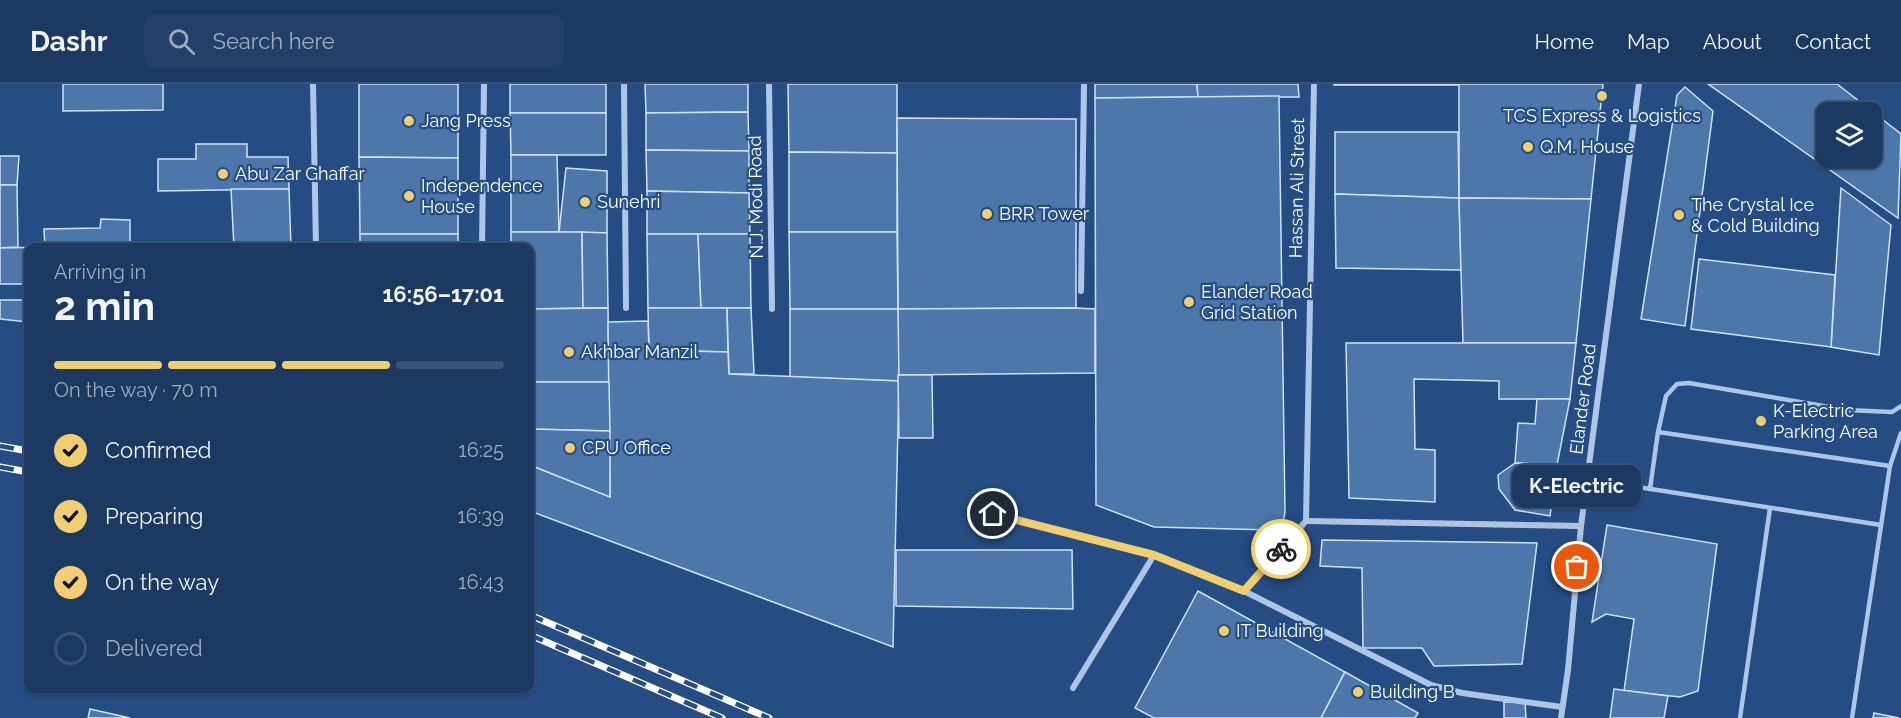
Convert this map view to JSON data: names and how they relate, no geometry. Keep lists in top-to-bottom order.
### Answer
{
  "streets": {
    "street": ["Hassan Ali Street", "N.J. Modi Road", "Elander Road"]
  },
  "places": [
    "TCS Express & Logistics",
    "Jang Press",
    "Q.M. House",
    "Abu Zar Ghaffar",
    "Independence House",
    "Sunehri",
    "BRR Tower",
    "The Crystal Ice & Cold Building",
    "Elander Road Grid Station",
    "Akhbar Manzil",
    "K-Electric Parking Area",
    "CPU Office",
    "K-Electric",
    "IT Building",
    "Building B"
  ],
  "page": {
    "header": "Dashr",
    "search": "Search here",
    "nav": [
      "Home",
      "Map",
      "About",
      "Contact"
    ],
    "heading": ["2 min", "Arriving in", "16:56–17:01"],
    "bar": "On the way · 70 m",
    "list": [
      ["Confirmed", "16:25"],
      ["Preparing", "16:39"],
      ["On the way", "16:43"],
      "Delivered"
    ],
    "bubble": "K-Electric"
  }
}
